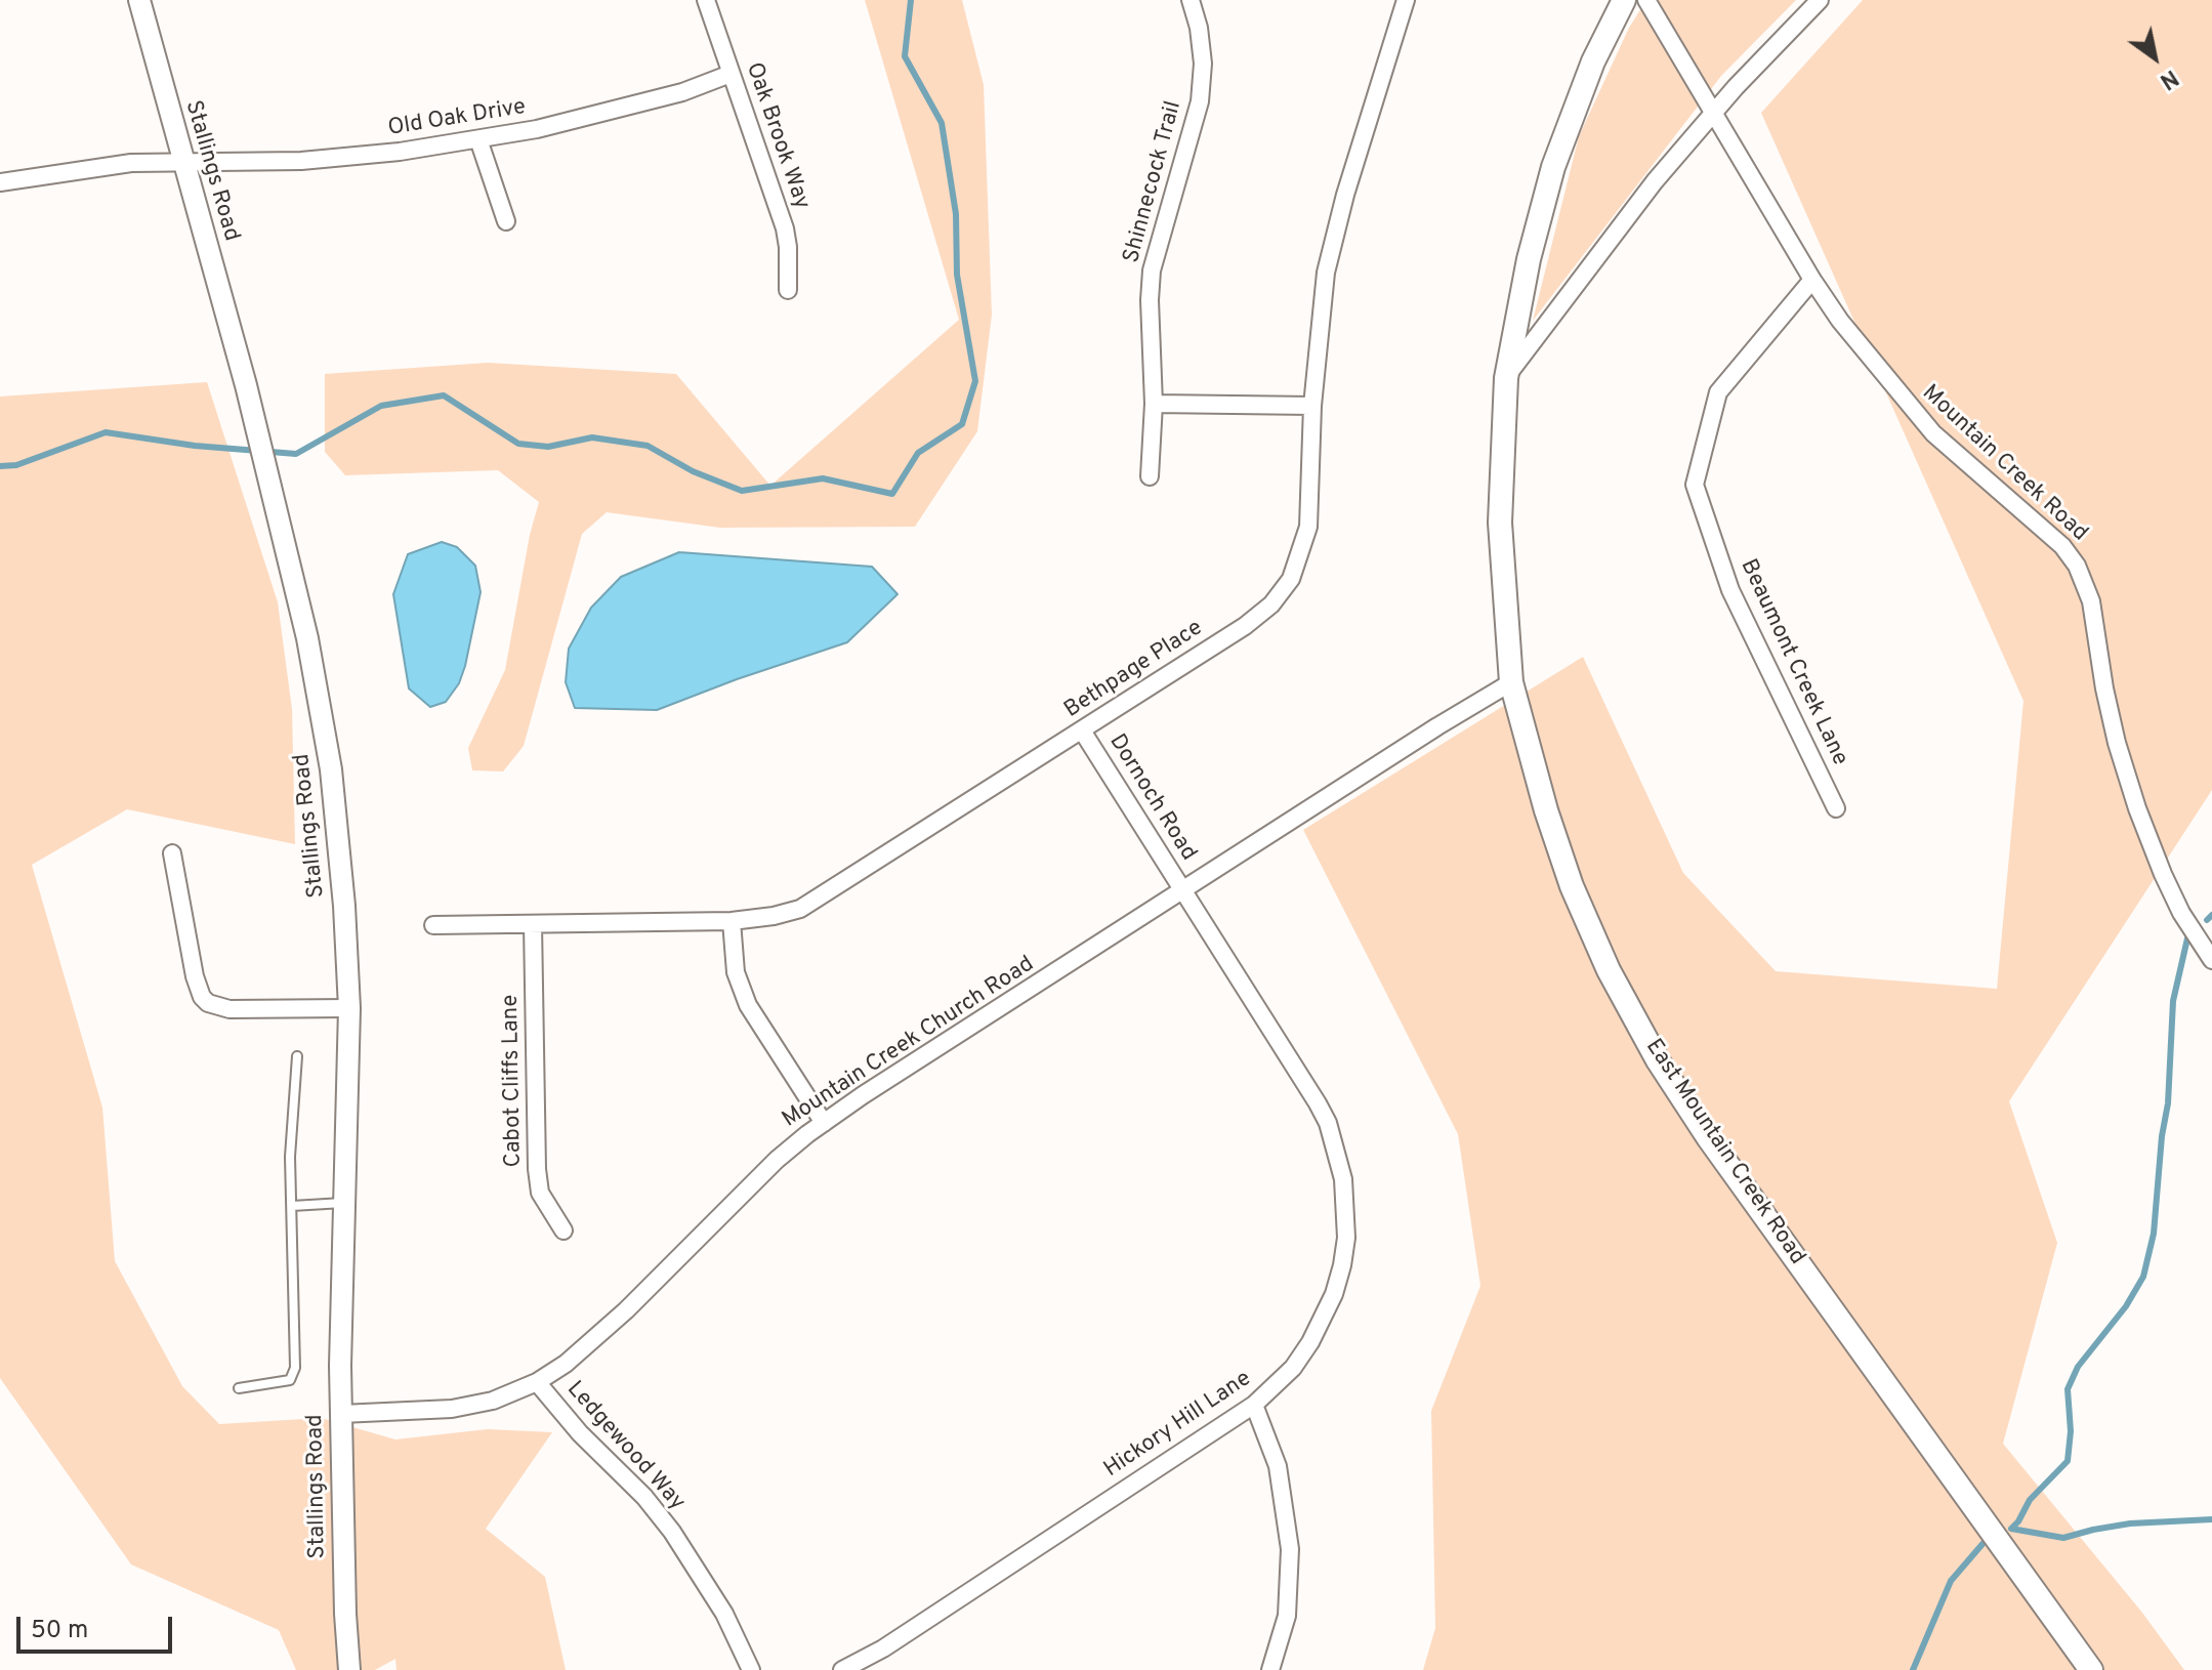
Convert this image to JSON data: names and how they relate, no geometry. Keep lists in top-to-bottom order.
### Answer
{
  "streets": {
    "main road": ["East Mountain Creek Road"],
    "street": [
      "Old Oak Drive",
      "Oak Brook Way",
      "Stallings Road",
      "Shinnecock Trail",
      "Mountain Creek Road",
      "Beaumont Creek Lane",
      "Bethpage Place",
      "Dornoch Road",
      "Mountain Creek Church Road",
      "Cabot Cliffs Lane",
      "Hickory Hill Lane",
      "Ledgewood Way"
    ]
  },
  "crossings": [
    ["Old Oak Drive", "Oak Brook Way"],
    ["Old Oak Drive", "Stallings Road"],
    ["Stallings Road", "Mountain Creek Church Road"],
    ["Mountain Creek Road", "Beaumont Creek Lane"],
    ["Bethpage Place", "Dornoch Road"],
    ["Bethpage Place", "Cabot Cliffs Lane"],
    ["Dornoch Road", "Mountain Creek Church Road"],
    ["Dornoch Road", "Hickory Hill Lane"],
    ["Mountain Creek Church Road", "East Mountain Creek Road"],
    ["Mountain Creek Church Road", "Hickory Hill Lane"],
    ["Mountain Creek Church Road", "Ledgewood Way"]
  ],
  "scale_bar": "50 m",
  "north": "bottom right"
}
